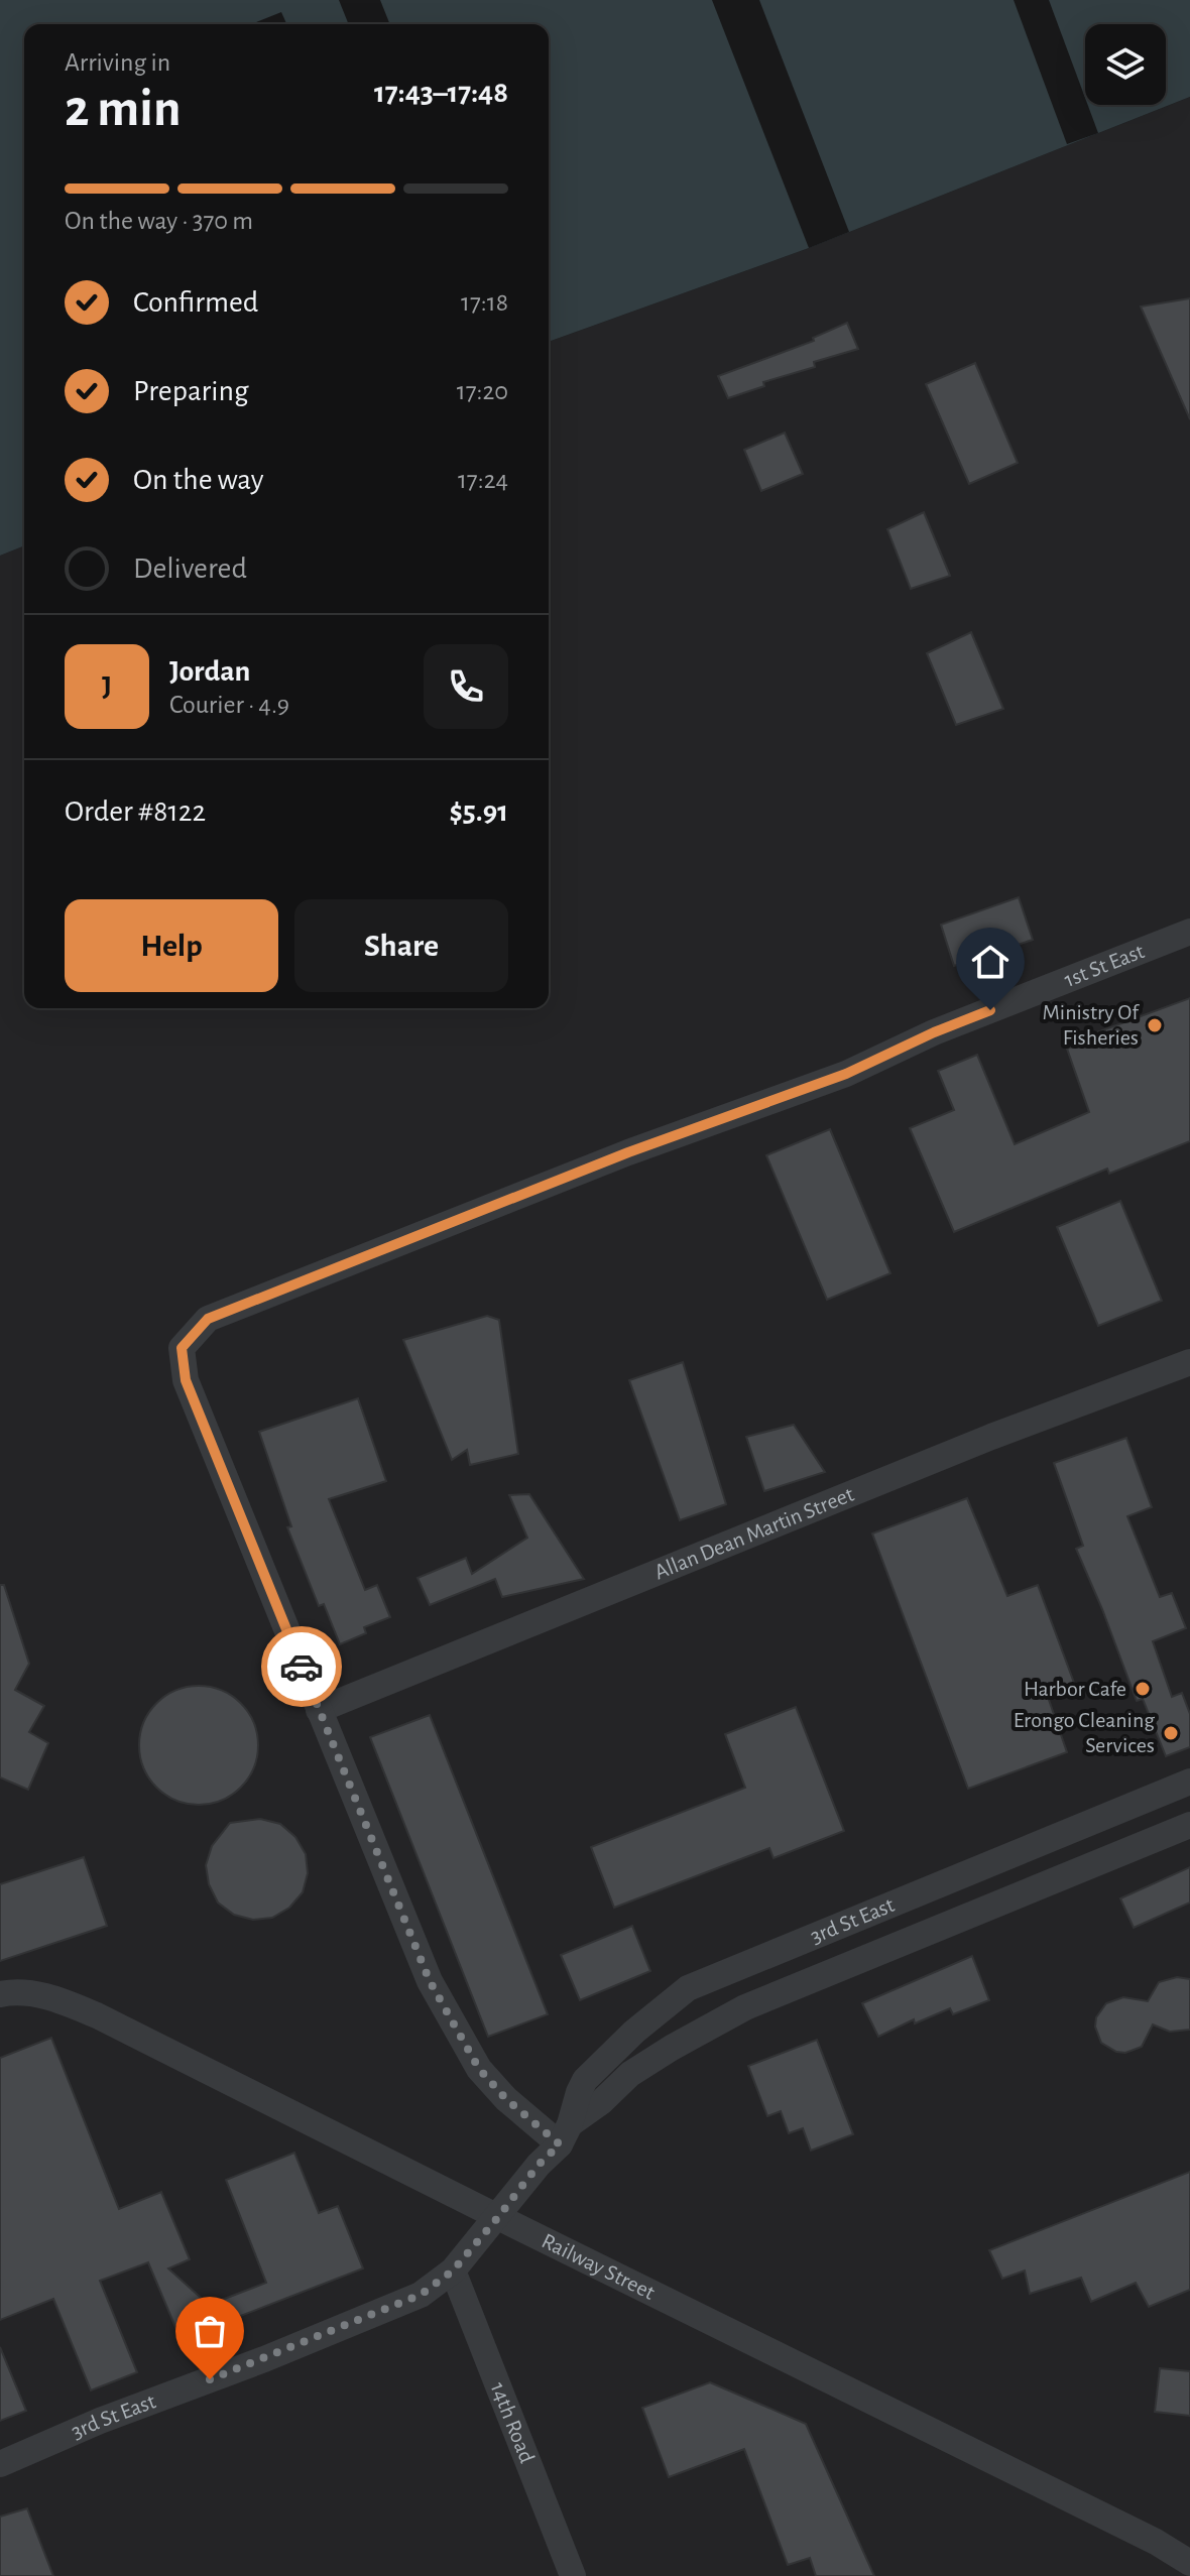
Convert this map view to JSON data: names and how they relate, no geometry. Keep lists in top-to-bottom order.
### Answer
{
  "streets": {
    "street": [
      "1st St East",
      "Allan Dean Martin Street",
      "3rd St East",
      "Railway Street",
      "14th Road"
    ]
  },
  "crossings": [
    ["1st St East", "Allan Dean Martin Street"],
    ["3rd St East", "Railway Street"],
    ["3rd St East", "14th Road"]
  ],
  "places": ["Ministry Of Fisheries", "Harbor Cafe", "Erongo Cleaning Services"],
  "page": {
    "heading": ["2 min", "Arriving in", "17:43–17:48"],
    "panel": [
      "Jordan",
      "Courier · 4.9",
      "Order #8122",
      "$5.91"
    ],
    "bar": "On the way · 370 m",
    "list": [
      ["Confirmed", "17:18"],
      ["Preparing", "17:20"],
      ["On the way", "17:24"],
      "Delivered"
    ],
    "round": "J",
    "buttons": ["Help", "Share"]
  }
}
